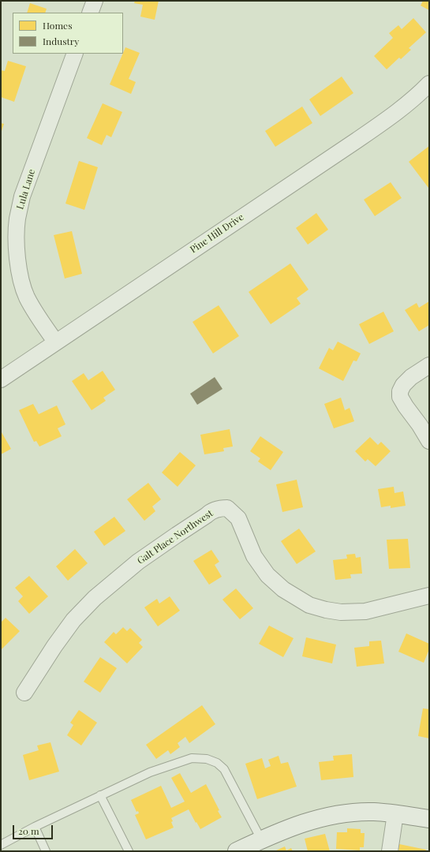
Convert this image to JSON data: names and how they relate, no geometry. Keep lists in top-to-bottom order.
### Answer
{
  "streets": {
    "street": ["Lula Lane", "Pine Hill Drive", "Galt Place Northwest"]
  },
  "crossings": [
    ["Lula Lane", "Pine Hill Drive"]
  ],
  "legend": ["Homes", "Industry"],
  "scale_bar": "20 m"
}
